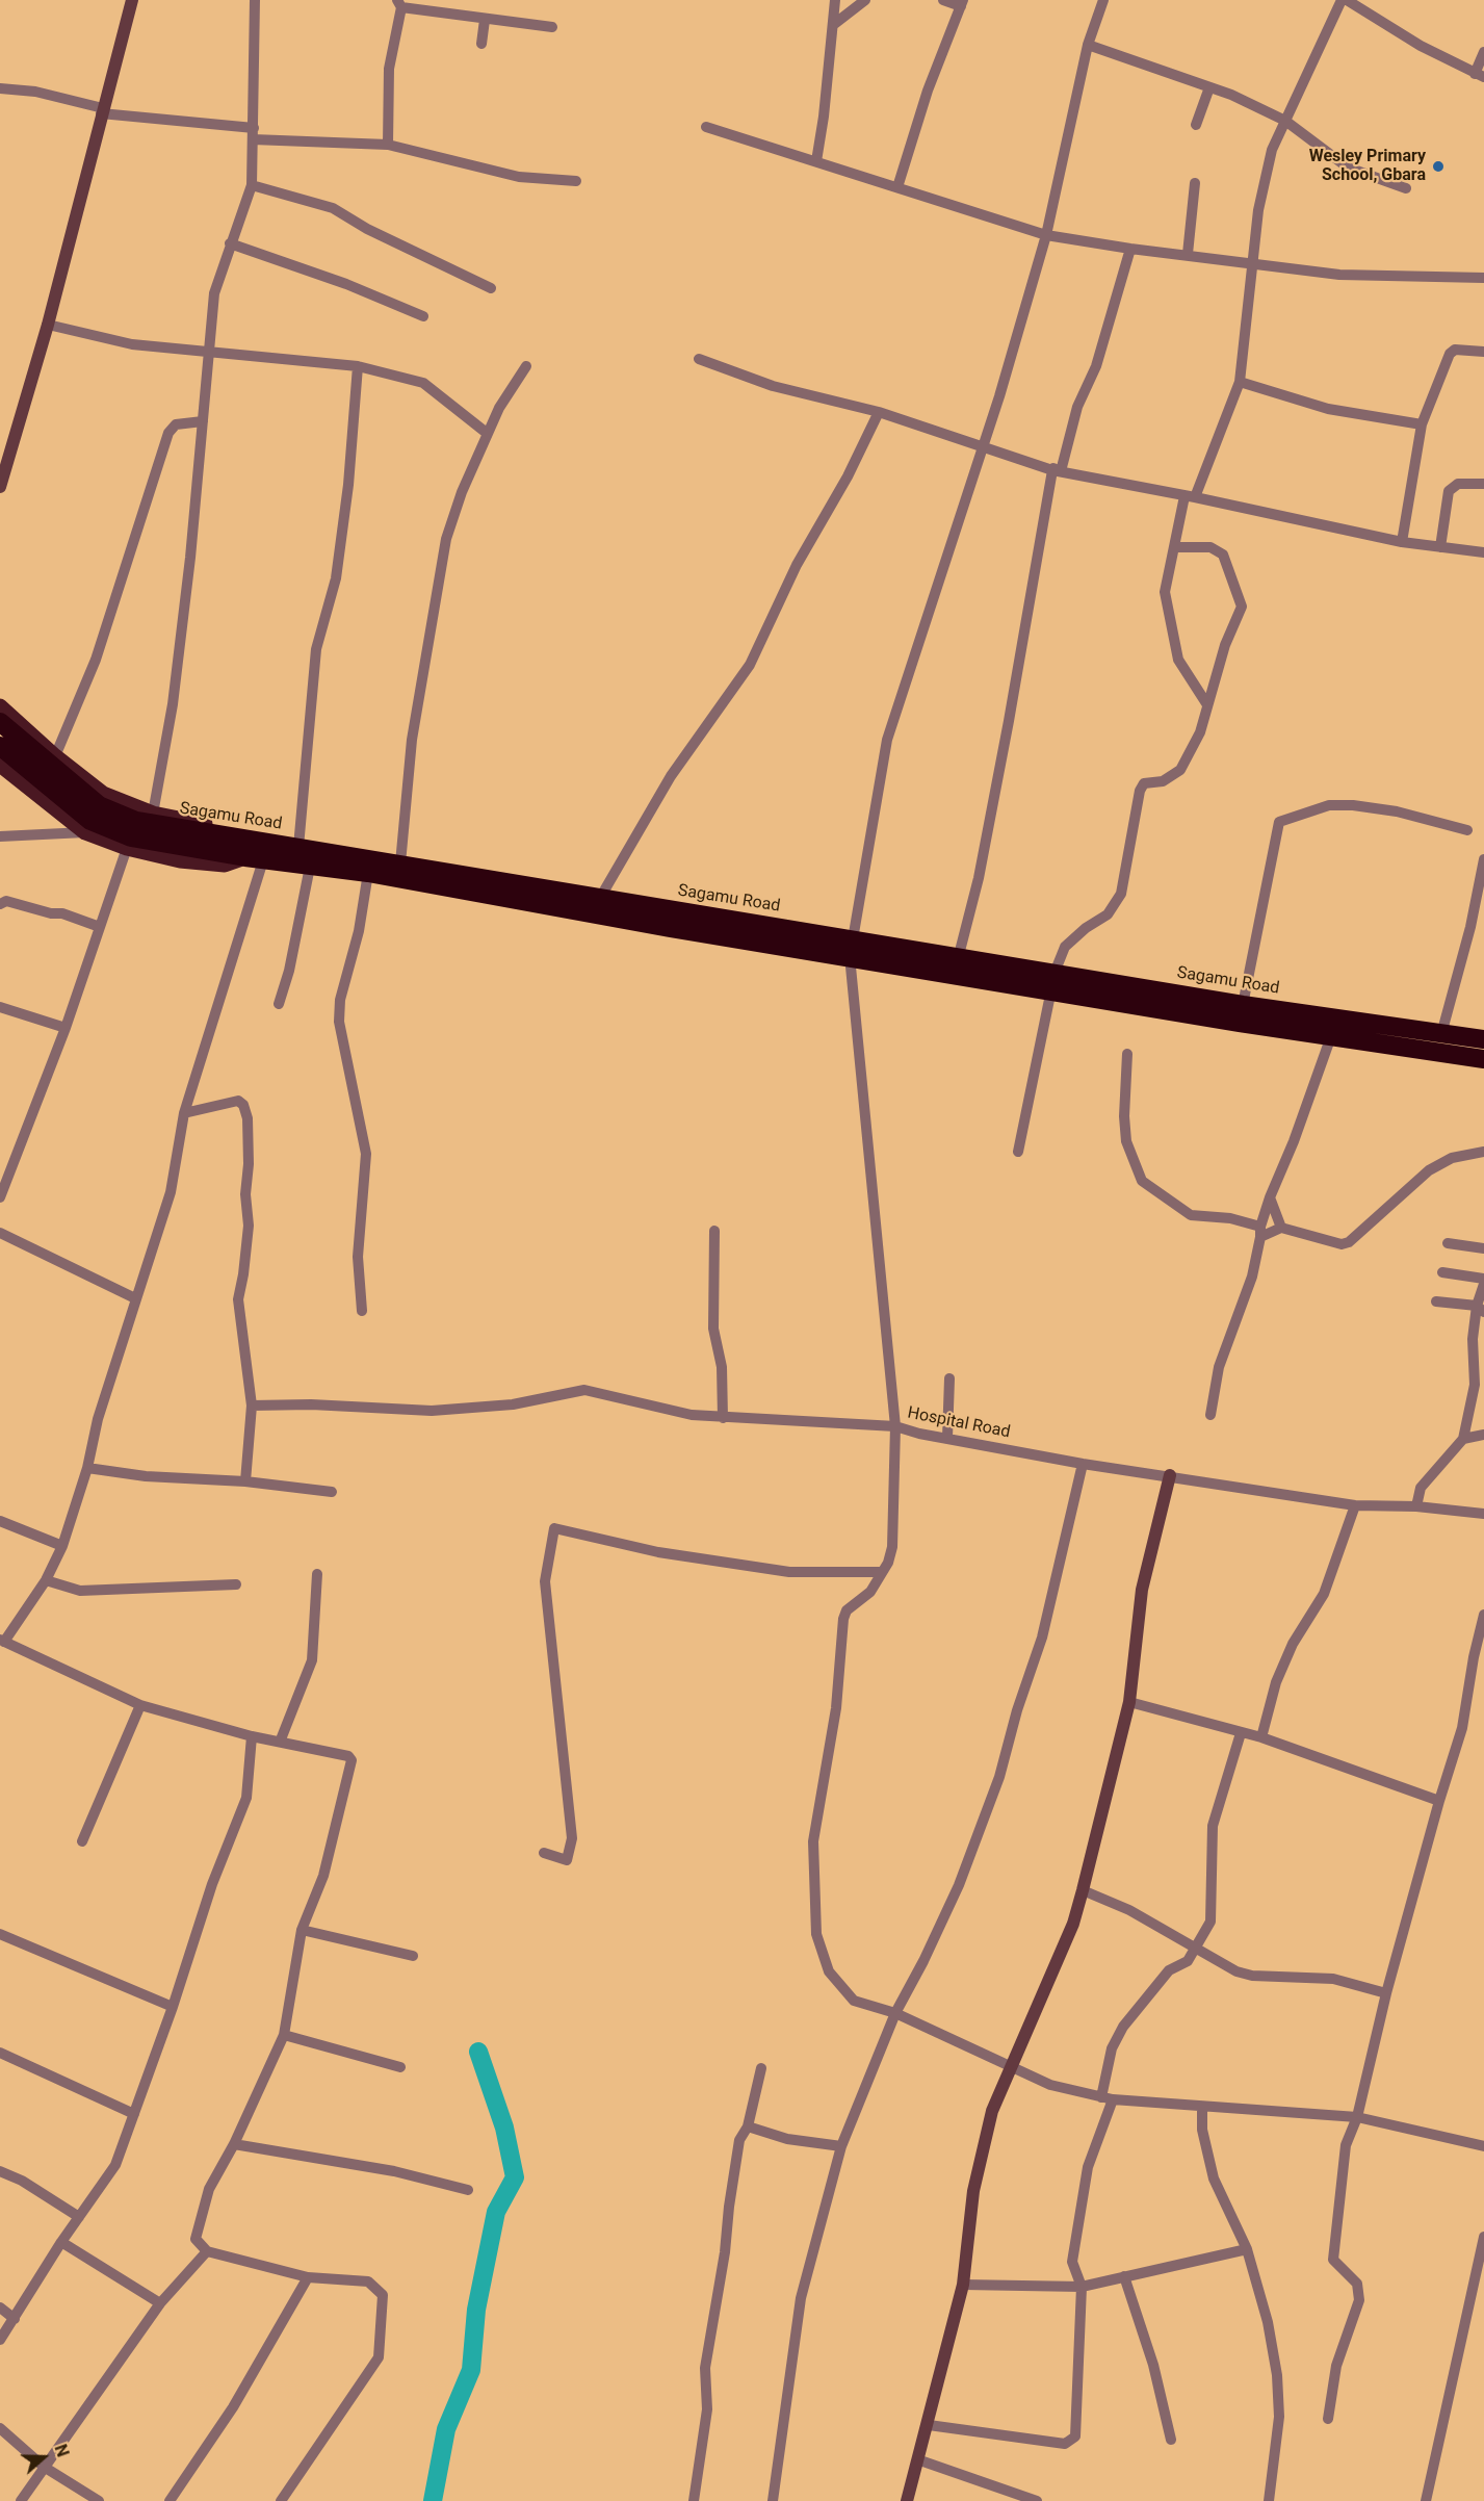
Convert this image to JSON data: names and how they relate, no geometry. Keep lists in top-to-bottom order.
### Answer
{
  "streets": {
    "highway": ["Sagamu Road"],
    "street": ["Hospital Road"]
  },
  "crossings": [
    ["Sagamu Road", "Hospital Road"]
  ],
  "places": ["Wesley Primary School, Gbara"],
  "north": "right"
}
